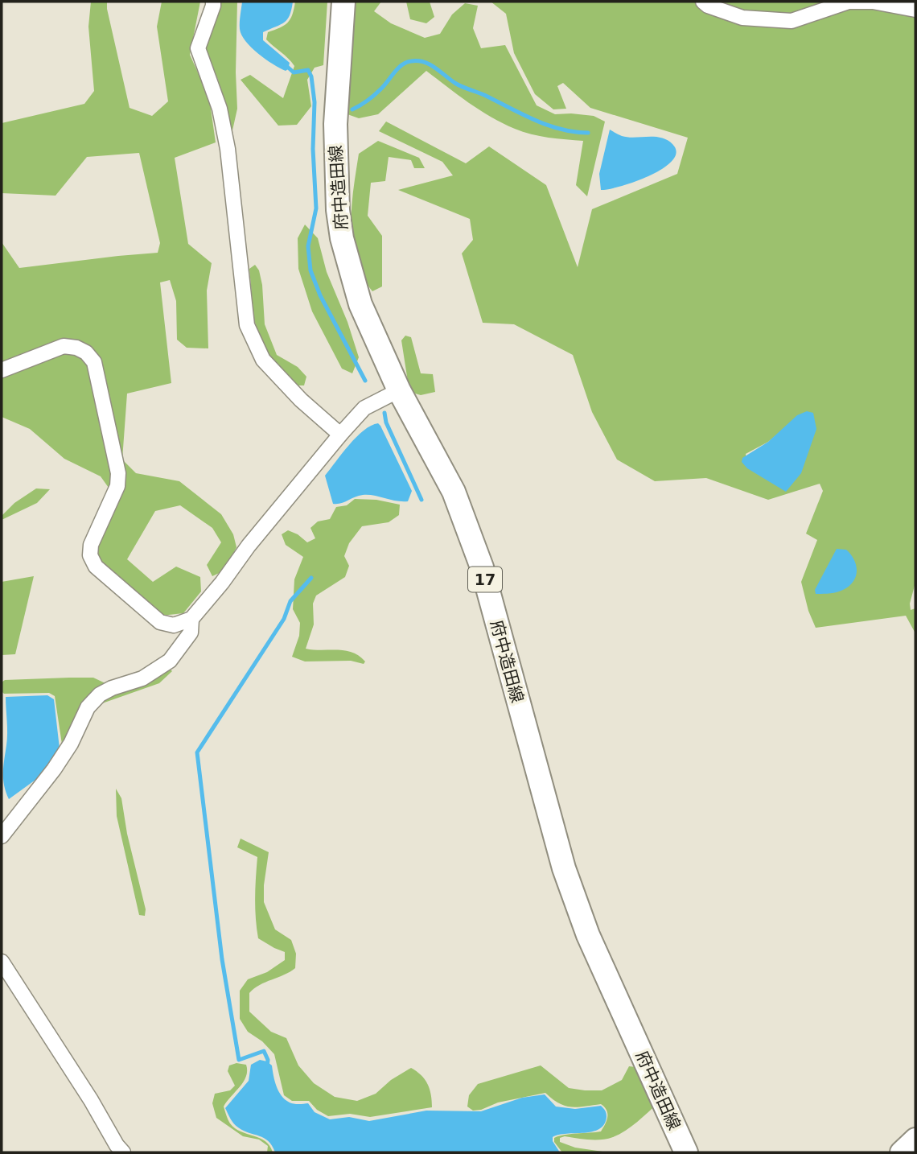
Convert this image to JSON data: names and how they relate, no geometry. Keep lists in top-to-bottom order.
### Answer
{
  "streets": {
    "main road": ["府中造田線", "17"]
  }
}
